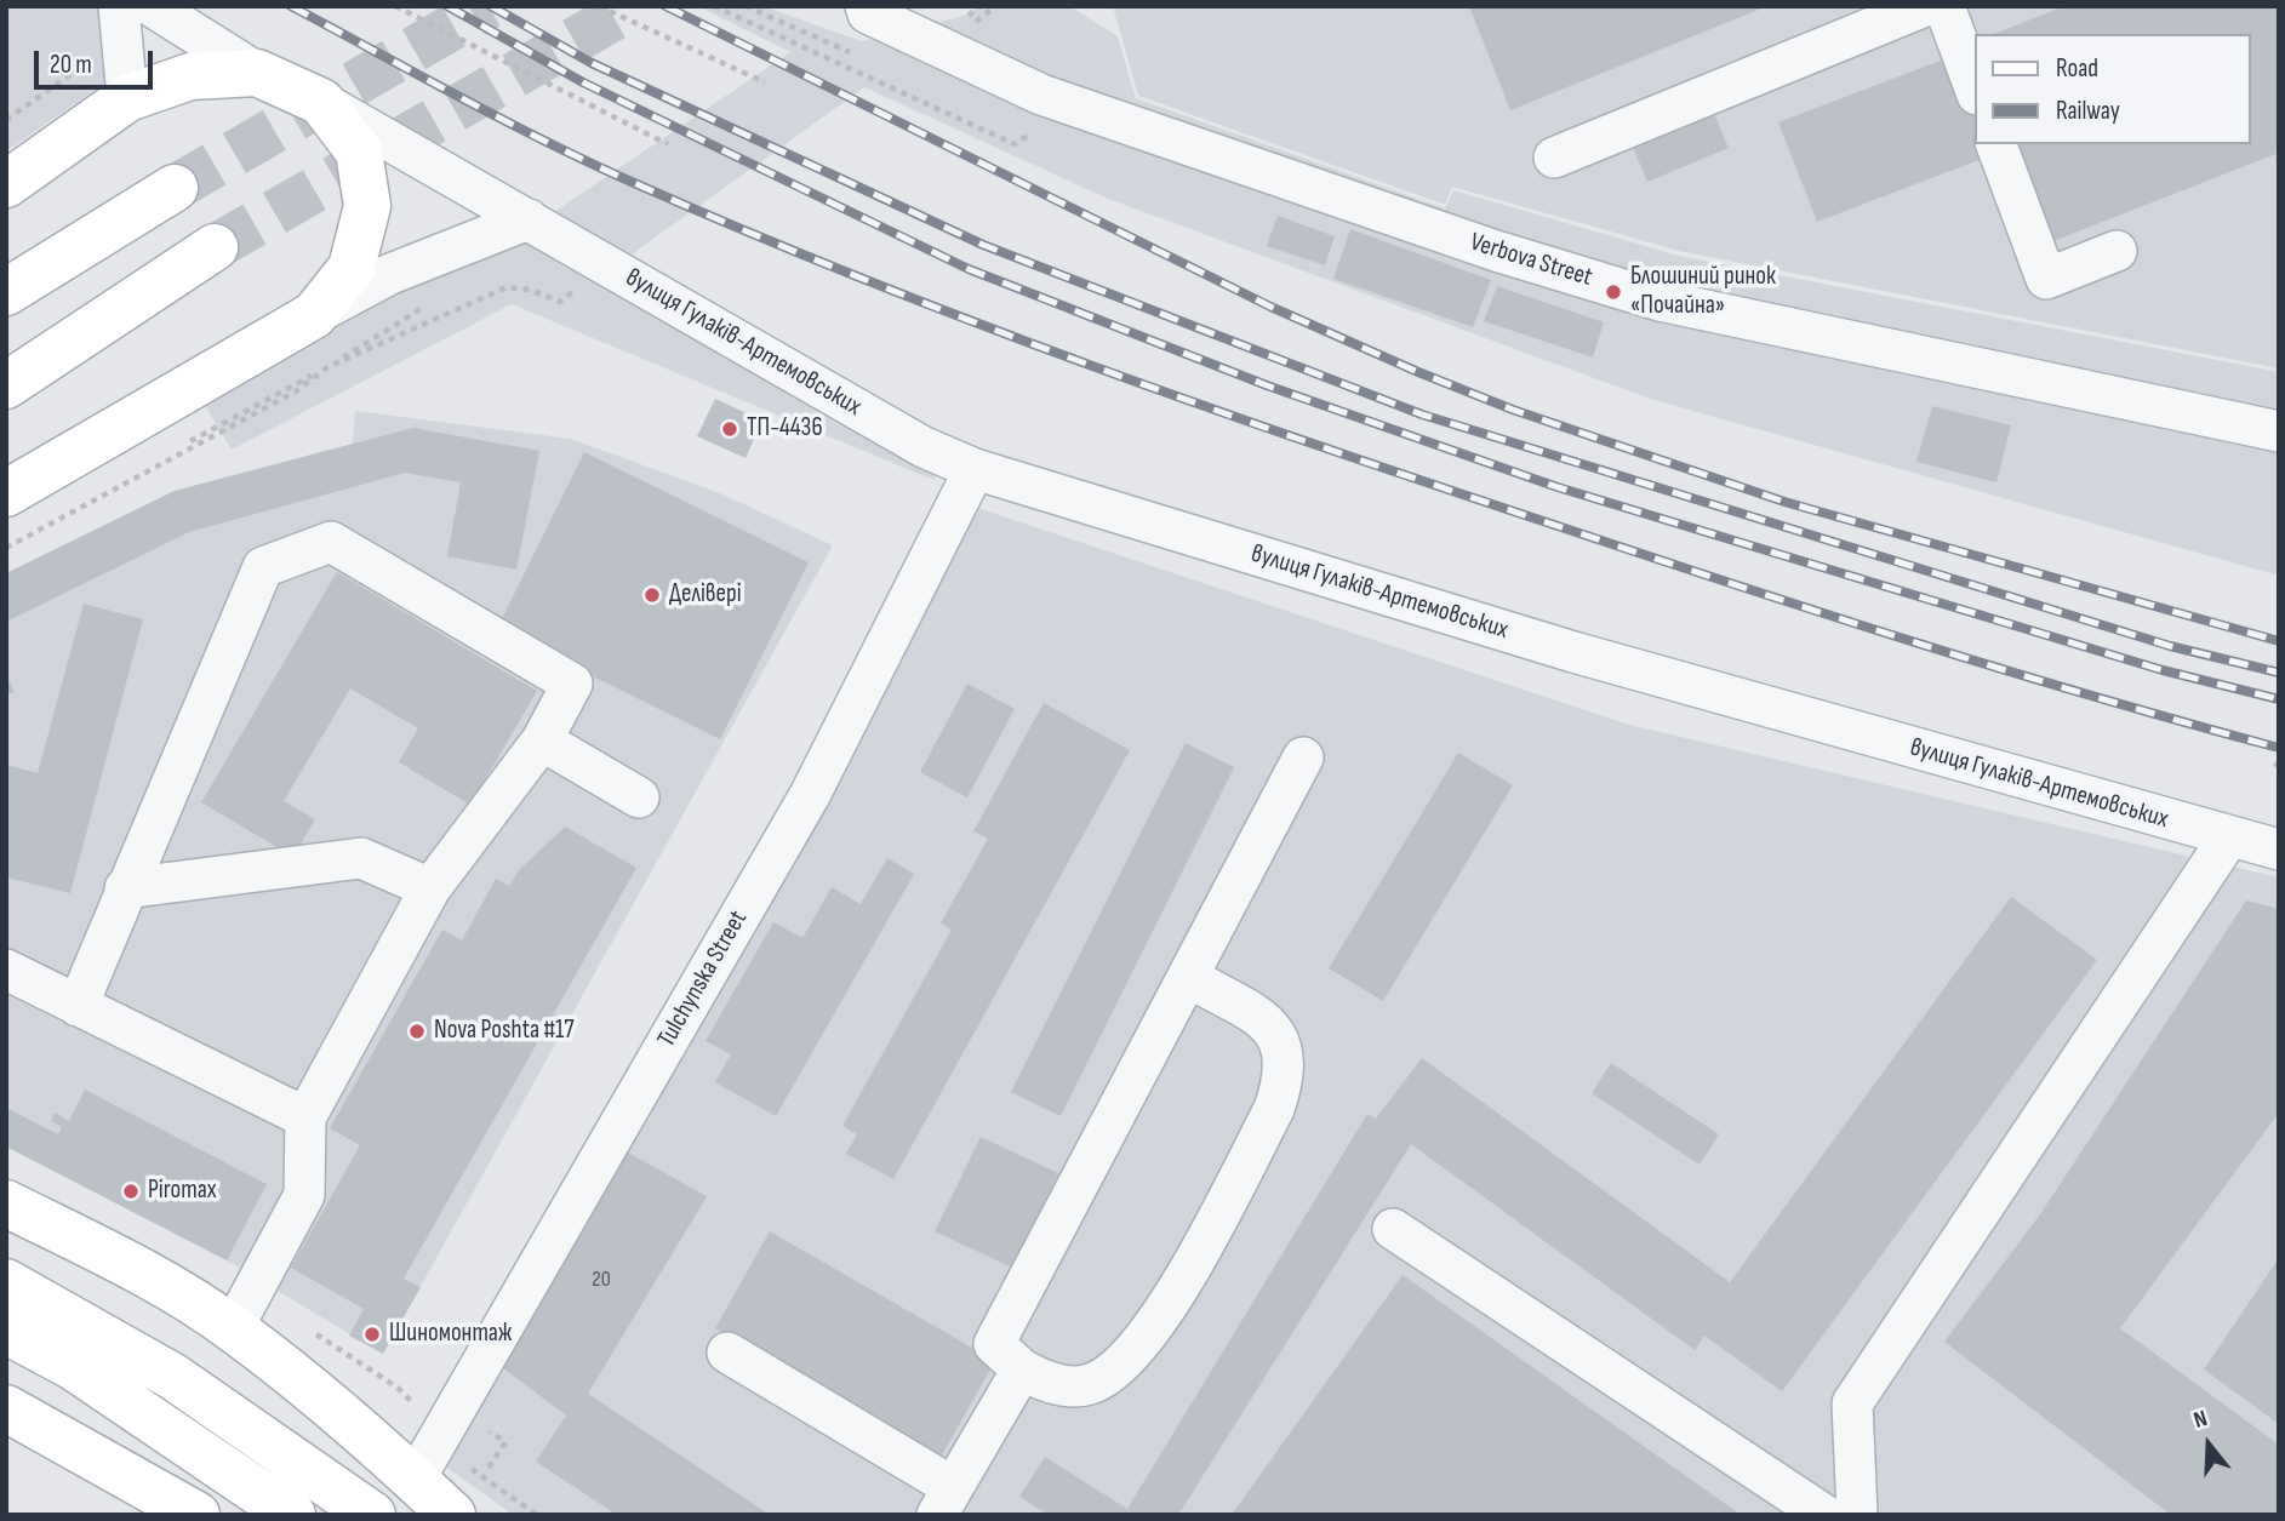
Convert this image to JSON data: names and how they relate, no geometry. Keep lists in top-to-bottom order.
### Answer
{
  "streets": {
    "street": ["Verbova Street", "вулиця Гулаків-Артемовських", "Tulchynska Street"]
  },
  "crossings": [
    ["вулиця Гулаків-Артемовських", "Tulchynska Street"]
  ],
  "places": [
    "Блошиний ринок «Почайна»",
    "ТП-4436",
    "Делівері",
    "Nova Poshta #17",
    "Piromax",
    "Шиномонтаж"
  ],
  "house_numbers": ["20"],
  "legend": ["Road", "Railway"],
  "scale_bar": "20 m",
  "north": "top"
}
